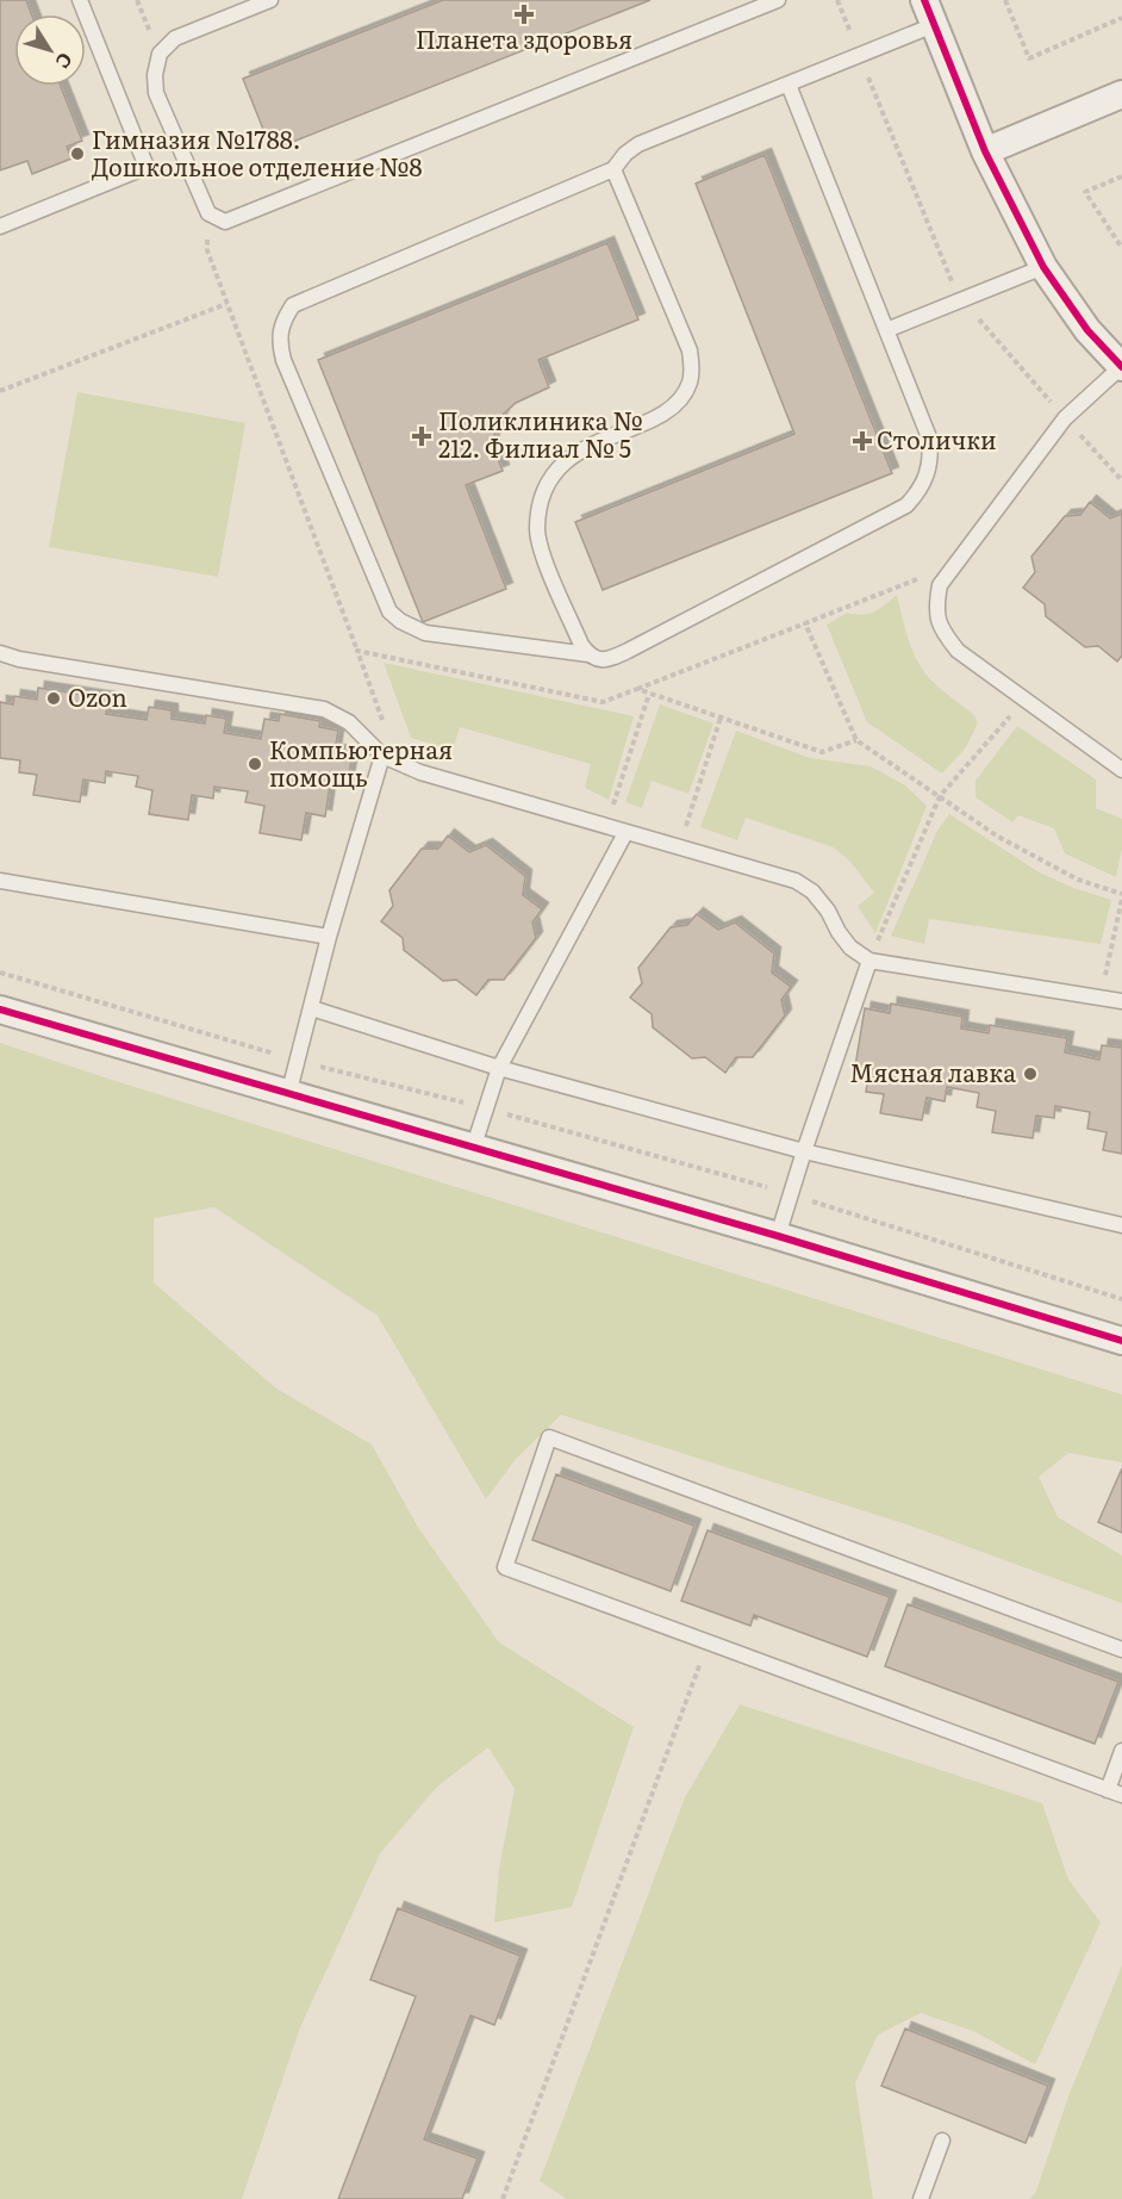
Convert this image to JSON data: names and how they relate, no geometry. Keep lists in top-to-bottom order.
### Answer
{
  "places": {
    "health": ["Планета здоровья", "Поликлиника № 212. Филиал № 5", "Столички"],
    "other": [
      "Гимназия №1788. Дошкольное отделение №8",
      "Ozon",
      "Компьютерная помощь",
      "Мясная лавка"
    ]
  },
  "north": "bottom right"
}
